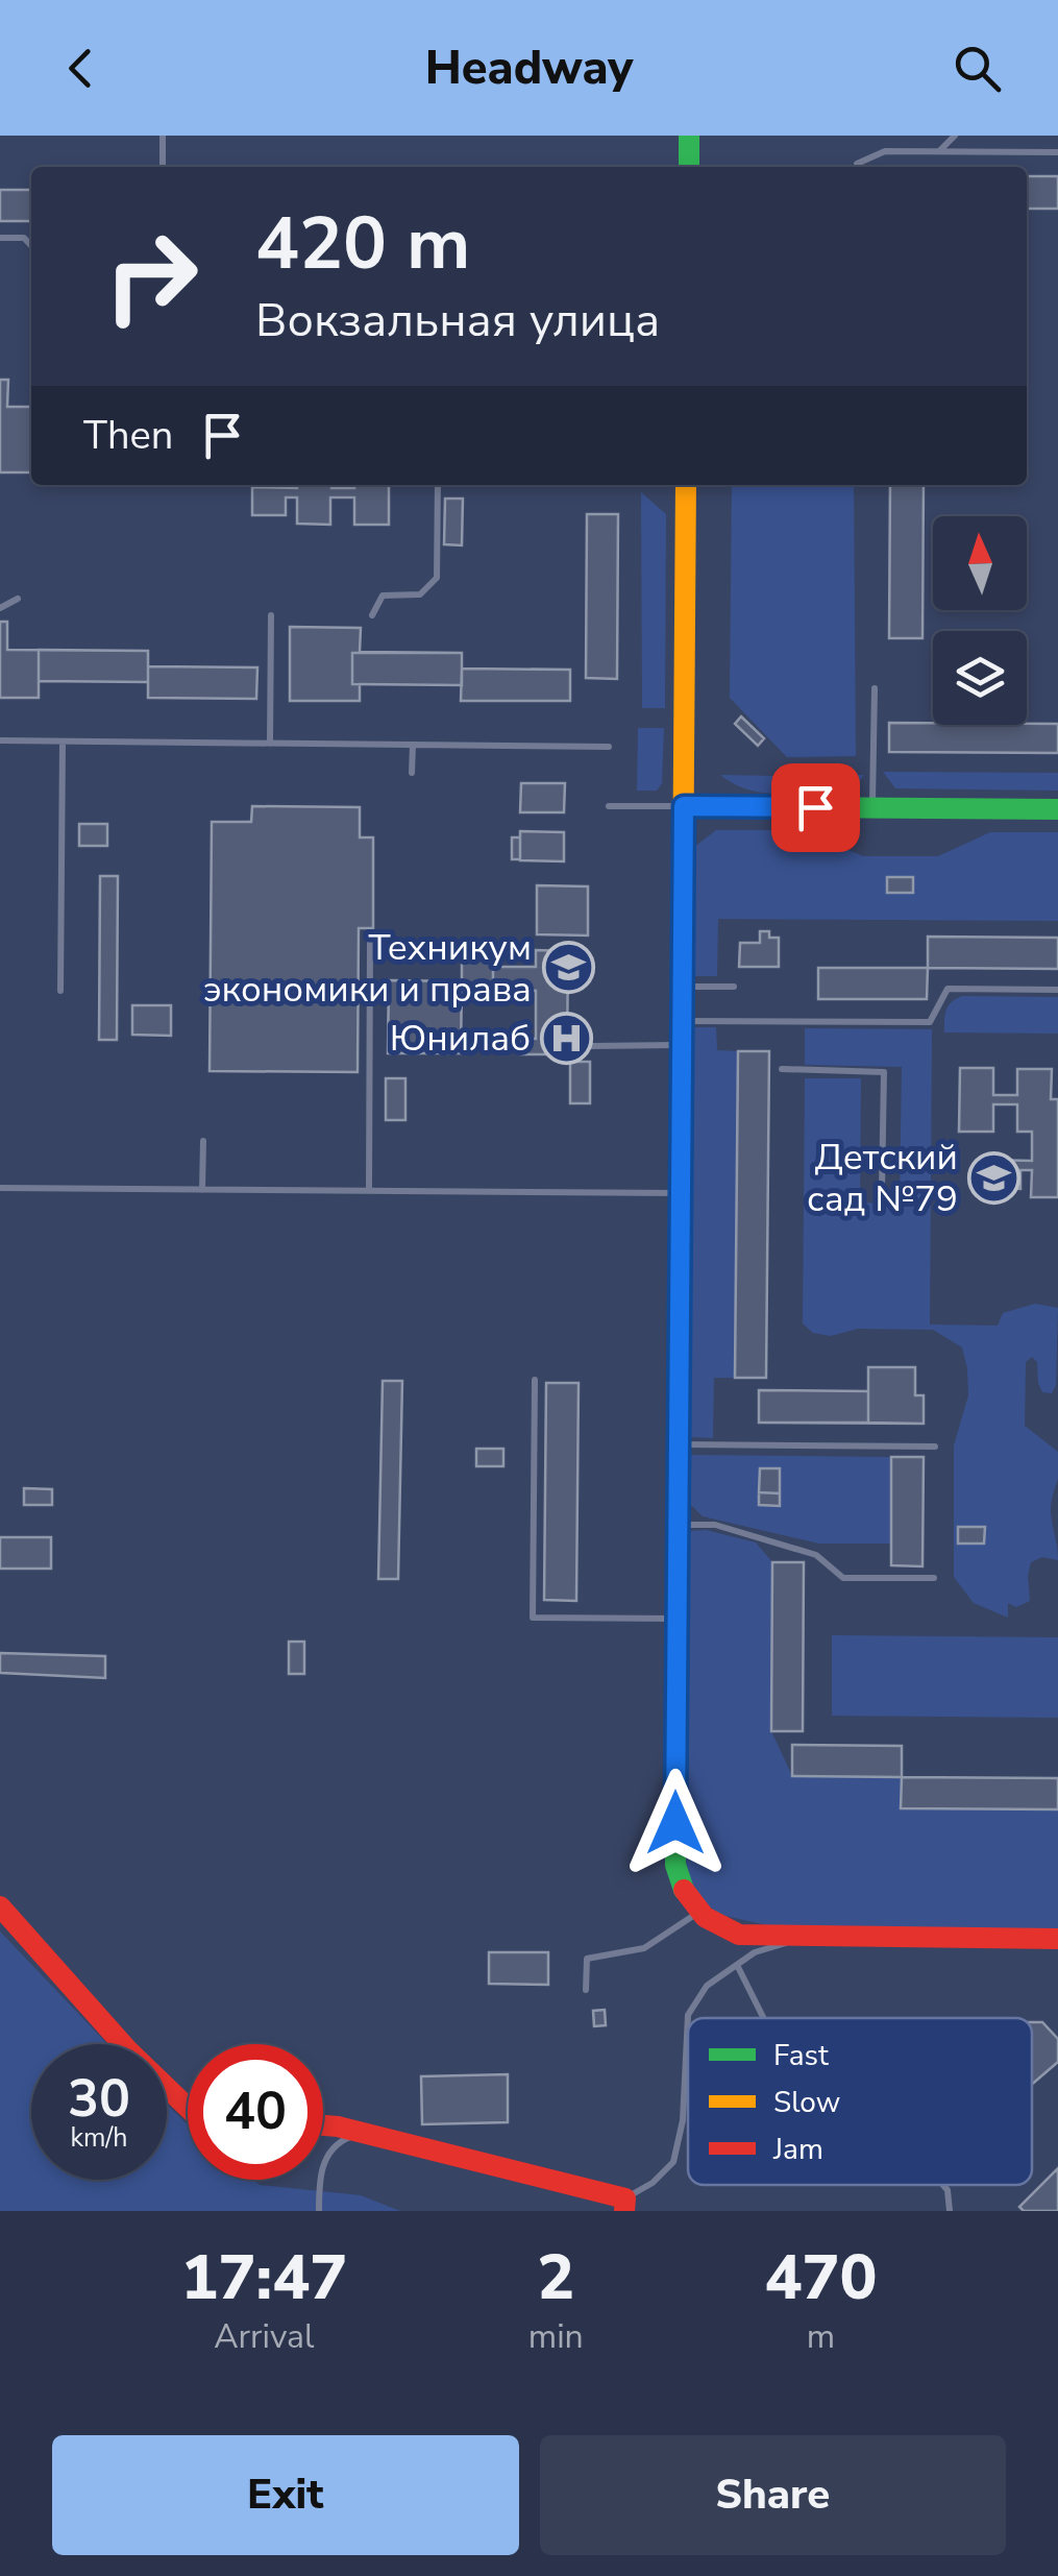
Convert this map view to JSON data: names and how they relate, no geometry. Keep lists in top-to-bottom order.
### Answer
{
  "places": {
    "school or university": ["Техникум экономики и права", "Детский сад №79"],
    "hospital": ["Юнилаб"]
  },
  "legend": ["Fast", "Slow", "Jam"],
  "north": "top",
  "page": {
    "header": "Headway",
    "turn": ["420 m", "Вокзальная улица"],
    "then": "Then",
    "speed": "30 km/h",
    "limit": "40",
    "eta": [
      "17:47",
      "Arrival",
      "2",
      "min",
      "470",
      "m"
    ],
    "buttons": ["Exit", "Share"]
  }
}
